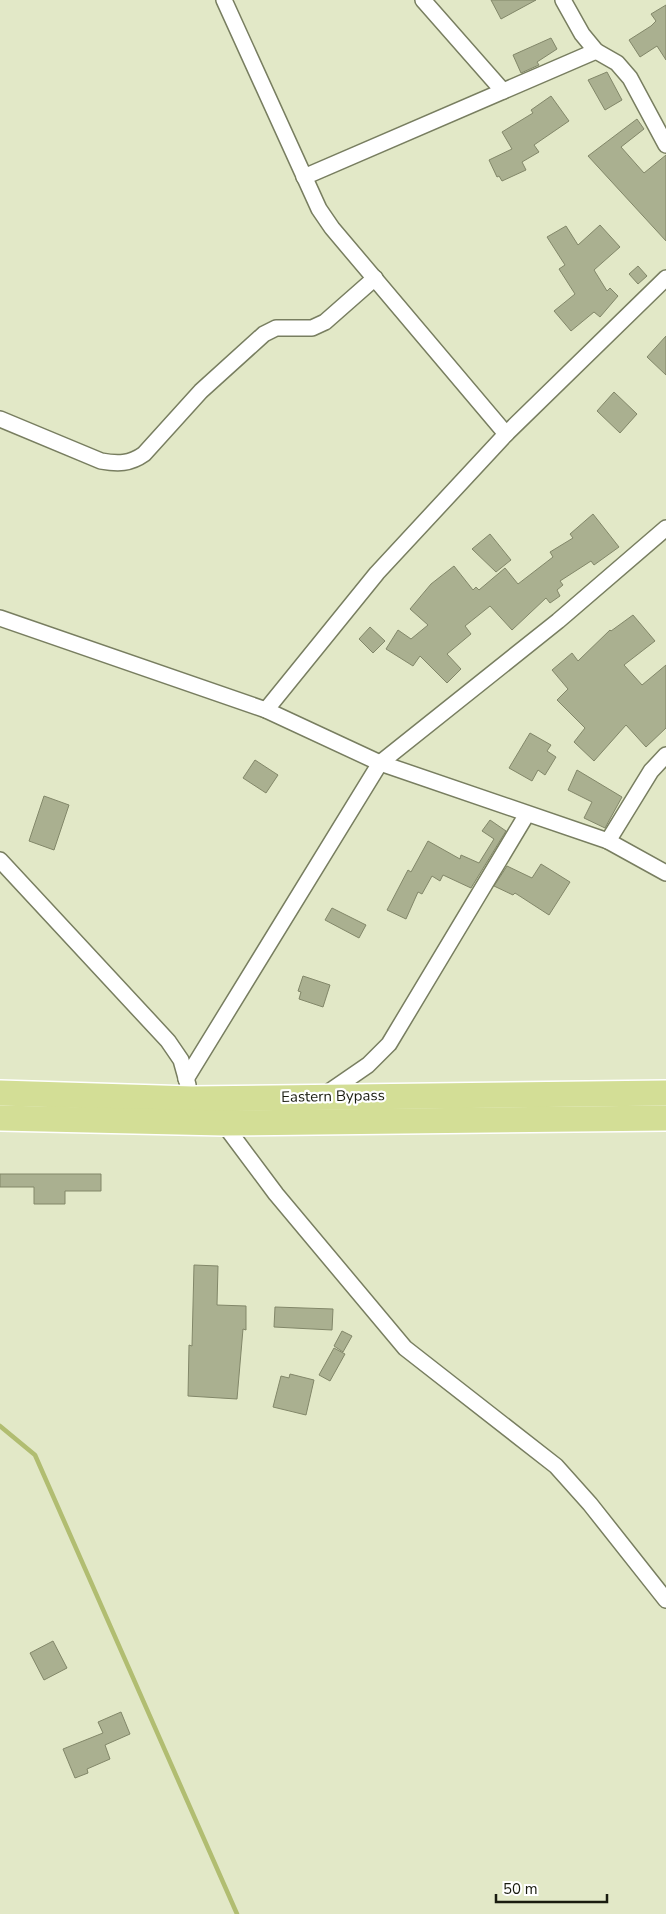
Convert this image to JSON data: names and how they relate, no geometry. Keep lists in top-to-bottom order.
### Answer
{
  "streets": {
    "highway": ["Eastern Bypass"]
  },
  "scale_bar": "50 m"
}
